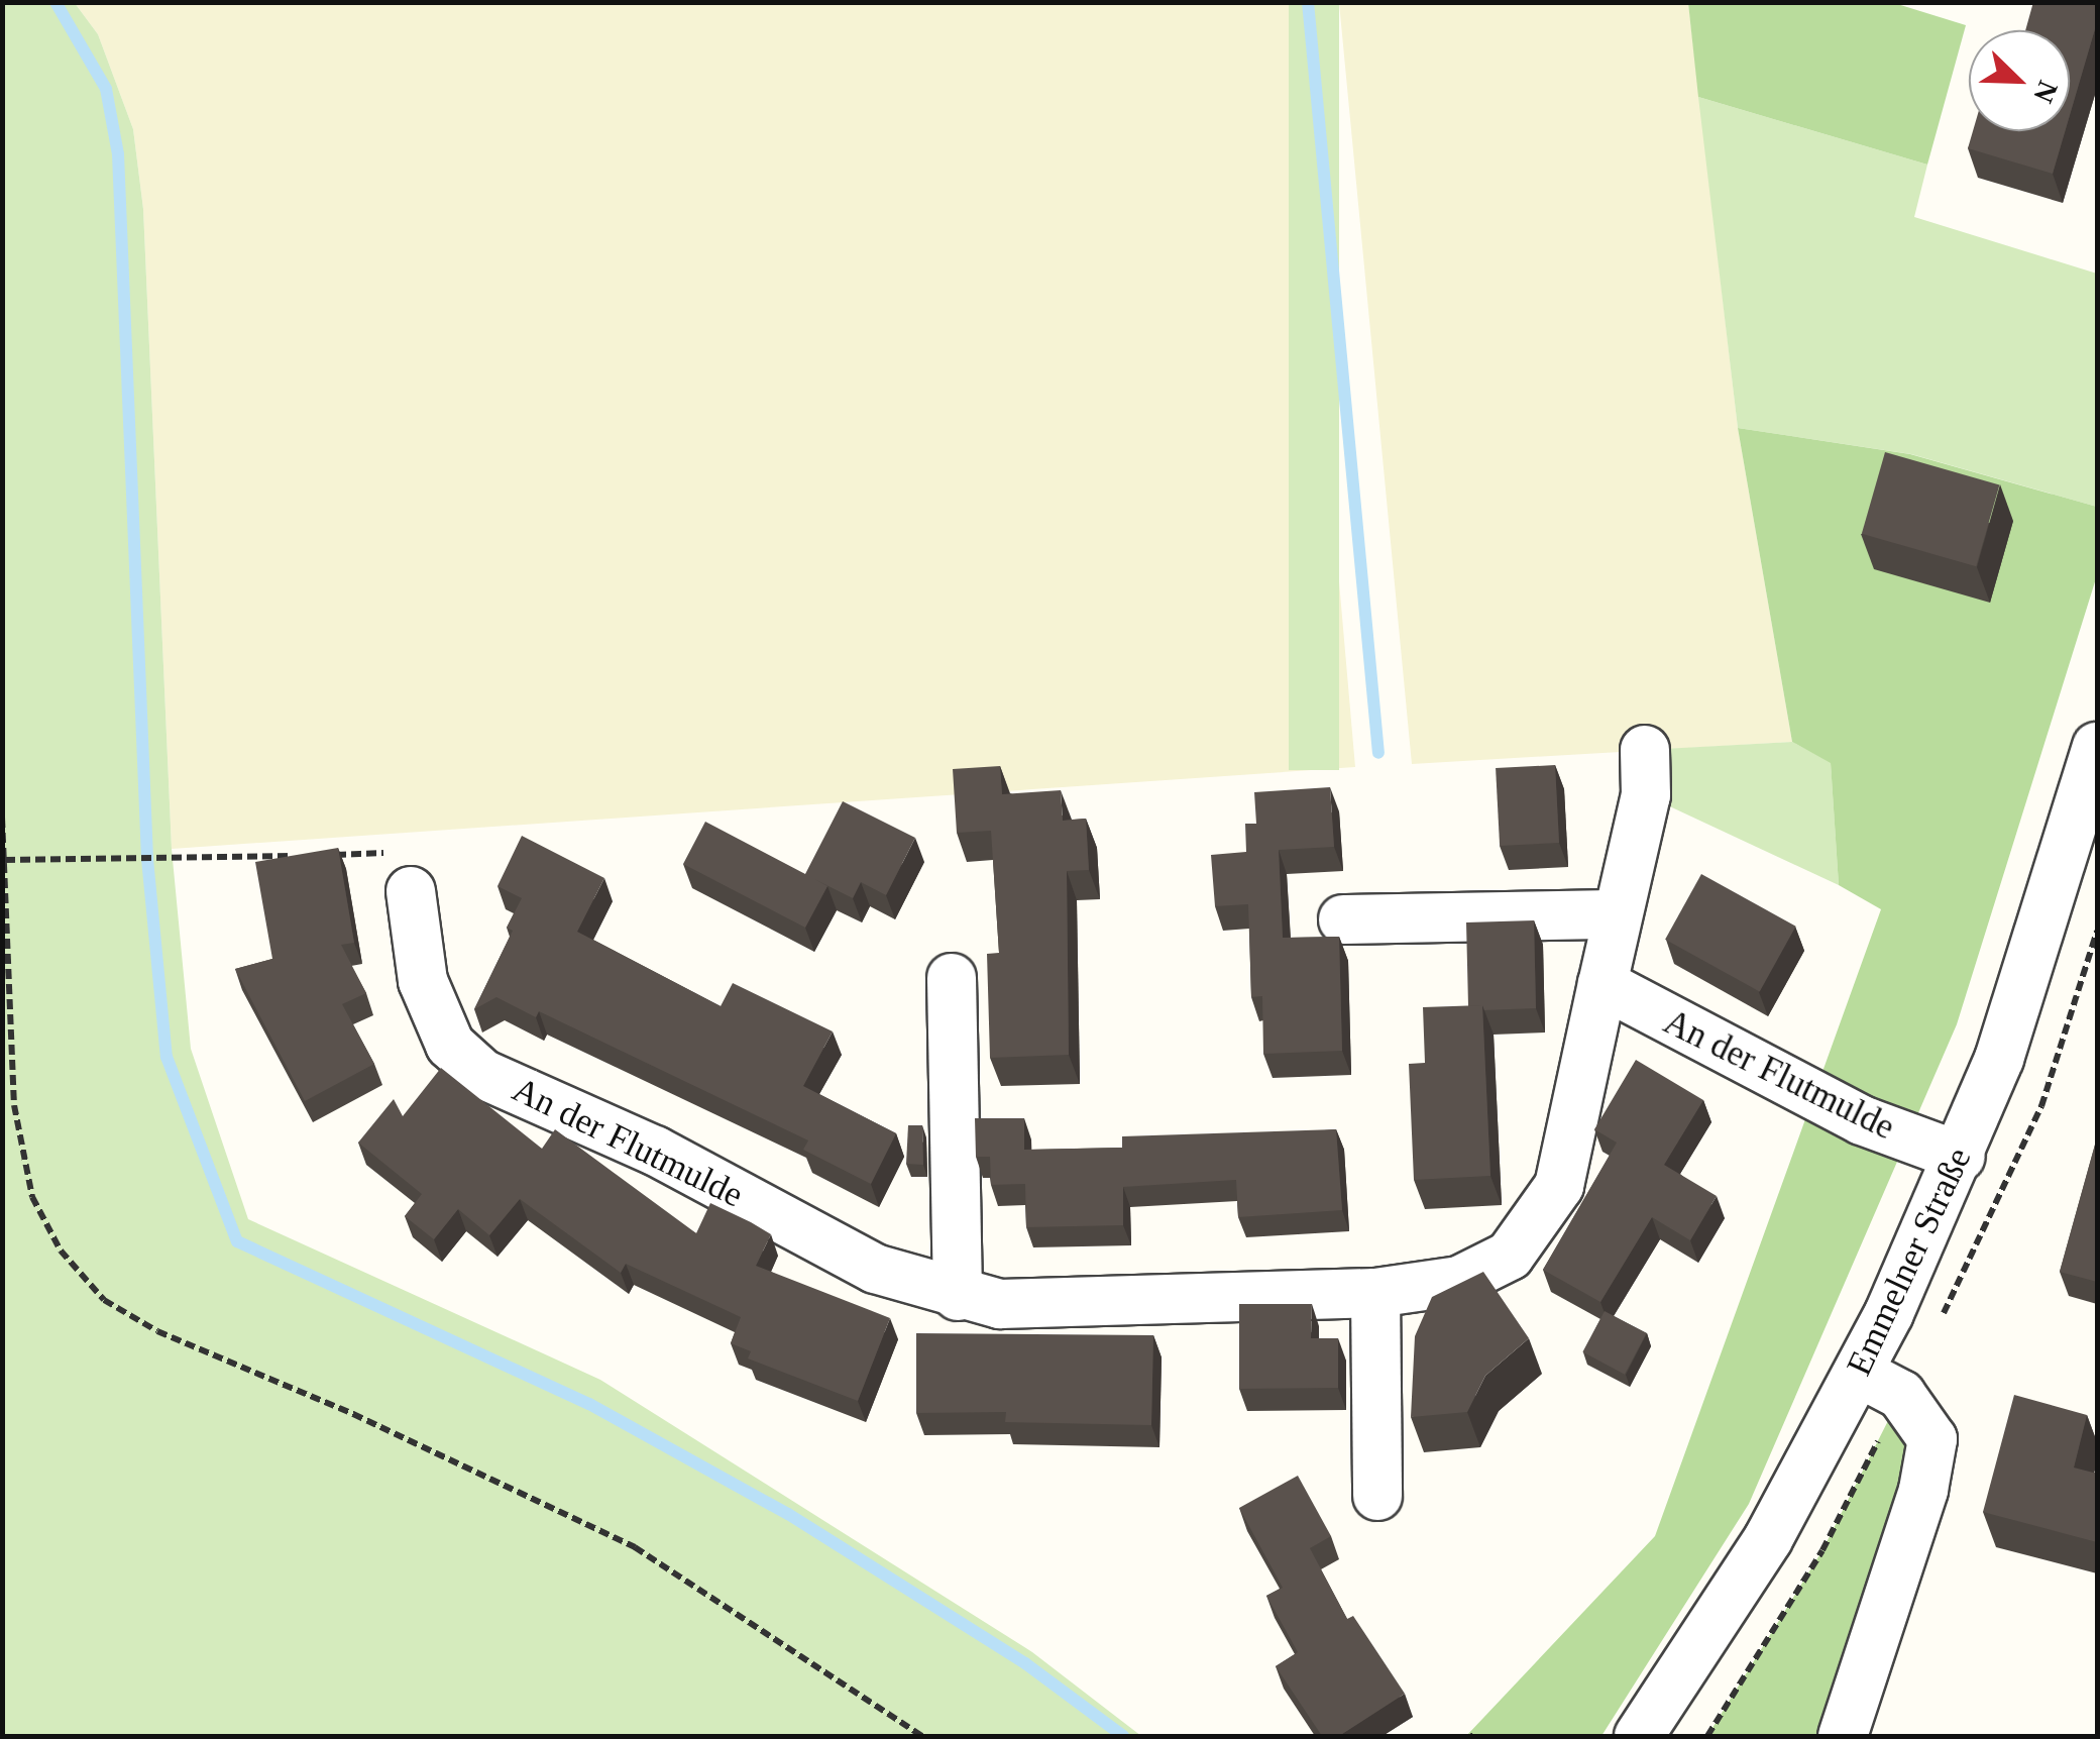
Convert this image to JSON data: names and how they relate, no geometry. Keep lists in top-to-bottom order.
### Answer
{
  "streets": {
    "street": ["An der Flutmulde", "Emmelner Straße"]
  },
  "crossings": [
    ["An der Flutmulde", "Emmelner Straße"]
  ],
  "north": "bottom right"
}
